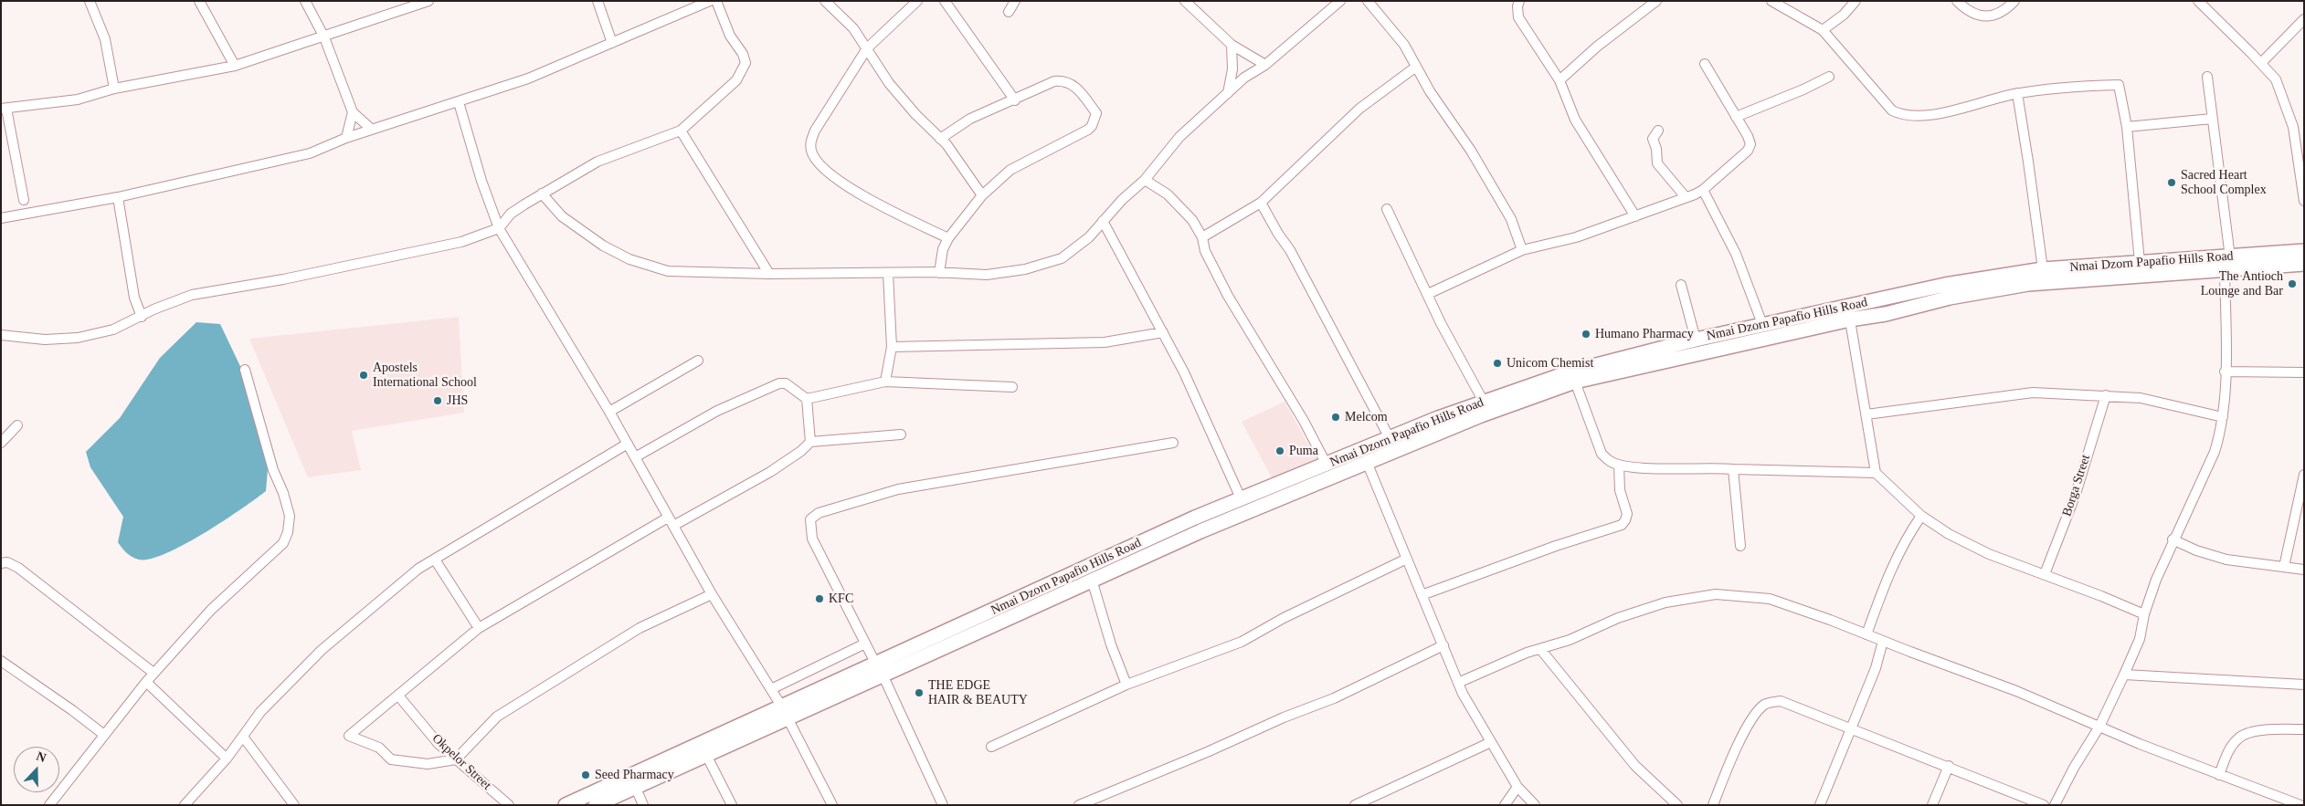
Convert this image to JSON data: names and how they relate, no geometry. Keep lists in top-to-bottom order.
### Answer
{
  "streets": {
    "street": ["Nmai Dzorn Papafio Hills Road", "Borga Street", "Okpelor Street"]
  },
  "places": [
    "Sacred Heart School Complex",
    "The Antioch Lounge and Bar",
    "Humano Pharmacy",
    "Unicom Chemist",
    "Apostels International School",
    "JHS",
    "Melcom",
    "Puma",
    "KFC",
    "THE EDGE HAIR & BEAUTY",
    "Seed Pharmacy"
  ],
  "north": "top"
}
